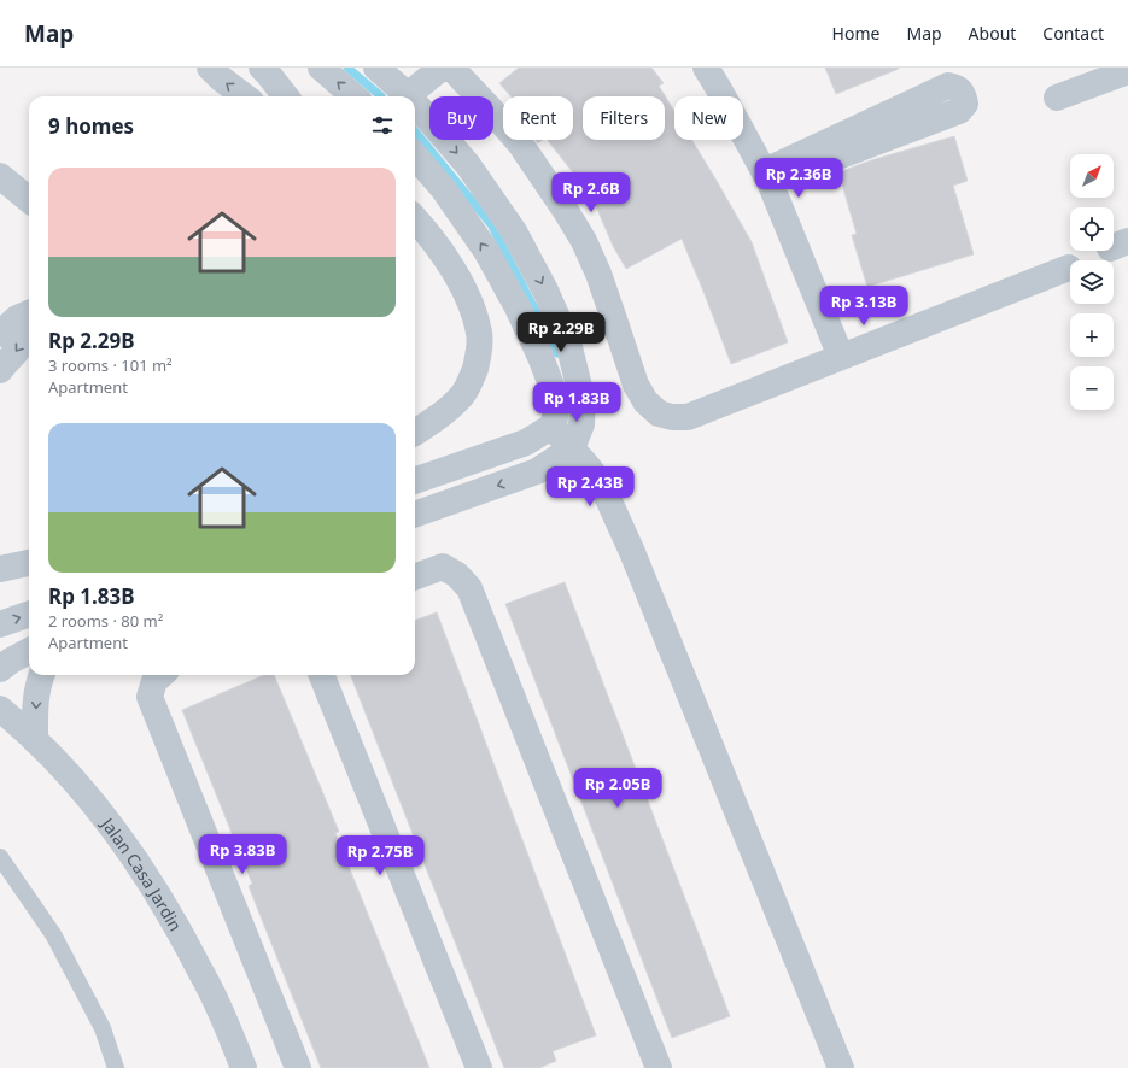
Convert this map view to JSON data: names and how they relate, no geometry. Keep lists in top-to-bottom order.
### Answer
{
  "streets": {
    "street": ["Jalan Casa Jardin"]
  },
  "north": "top right",
  "page": {
    "header": "Map",
    "nav": [
      "Home",
      "Map",
      "About",
      "Contact"
    ],
    "chip": [
      "Buy",
      "Rent",
      "Filters",
      "New"
    ],
    "heading": "9 homes",
    "map_buttons": ["+", "−"],
    "list": [
      {
        "name": "Rp 2.29B",
        "note": "3 rooms · 101 m² · Apartment"
      },
      {
        "name": "Rp 1.83B",
        "note": "2 rooms · 80 m² · Apartment"
      }
    ],
    "price": [
      "Rp 2.36B",
      "Rp 2.6B",
      "Rp 3.13B",
      "Rp 2.29B",
      "Rp 1.83B",
      "Rp 2.43B",
      "Rp 2.05B",
      "Rp 3.83B",
      "Rp 2.75B"
    ]
  }
}
